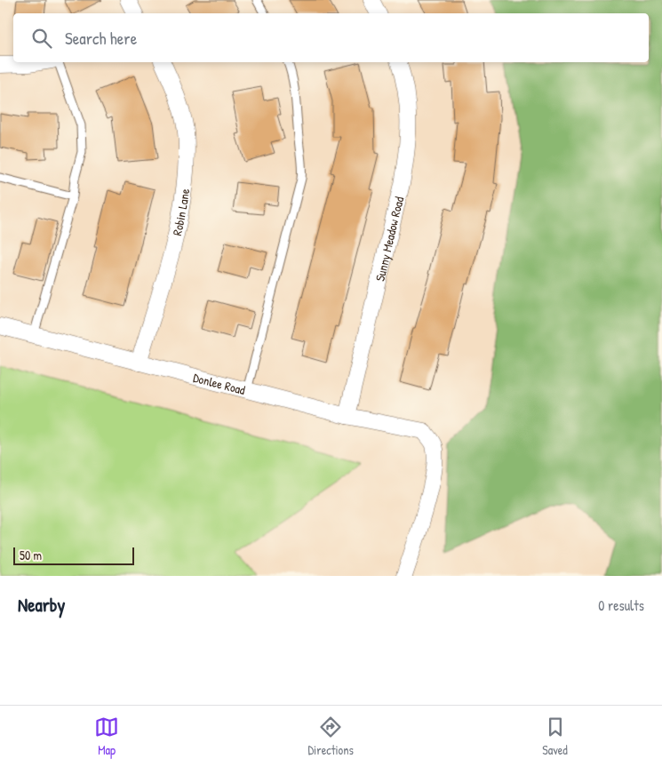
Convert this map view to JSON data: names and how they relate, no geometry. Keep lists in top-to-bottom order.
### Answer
{
  "streets": {
    "street": ["Robin Lane", "Sunny Meadow Road", "Donlee Road"]
  },
  "crossings": [
    ["Robin Lane", "Donlee Road"],
    ["Sunny Meadow Road", "Donlee Road"]
  ],
  "scale_bar": "50 m",
  "page": {
    "search": "Search here",
    "scale": "50 m",
    "heading": ["Nearby", "0 results"],
    "nav": ["Map", "Directions", "Saved"]
  }
}
